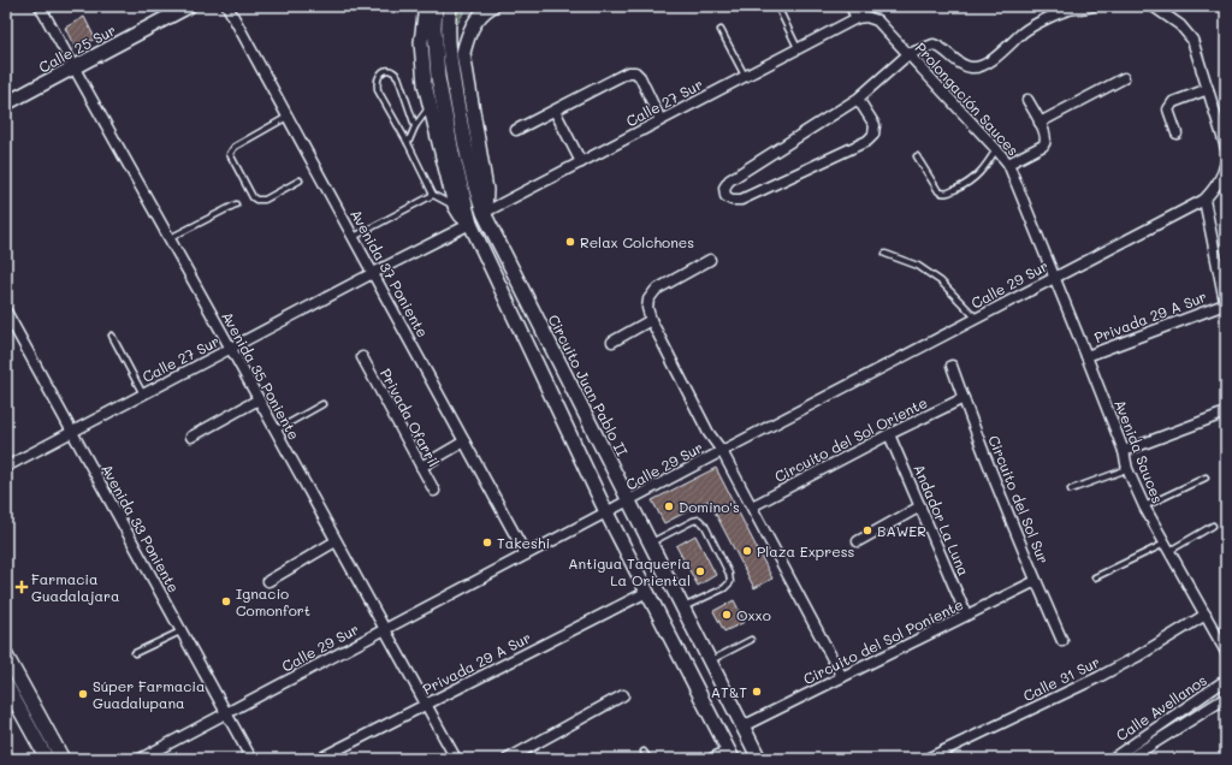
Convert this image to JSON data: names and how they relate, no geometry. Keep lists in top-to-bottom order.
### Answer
{
  "streets": {
    "main road": ["Calle 25 Sur", "Circuito Juan Pablo II"],
    "street": [
      "Prolongación Sauces",
      "Calle 27 Sur",
      "Avenida 37 Poniente",
      "Calle 29 Sur",
      "Privada 29 A Sur",
      "Avenida 35 Poniente",
      "Privada Ofarril",
      "Circuito del Sol Oriente",
      "Avenida Sauces",
      "Circuito del Sol Sur",
      "Andador La Luna",
      "Avenida 33 Poniente",
      "Circuito del Sol Poniente",
      "Calle 31 Sur",
      "Calle Avellanos"
    ]
  },
  "crossings": [
    ["Calle 25 Sur", "Avenida 35 Poniente"],
    ["Prolongación Sauces", "Calle 27 Sur"],
    ["Prolongación Sauces", "Calle 29 Sur"],
    ["Prolongación Sauces", "Avenida Sauces"],
    ["Calle 27 Sur", "Avenida 37 Poniente"],
    ["Calle 27 Sur", "Avenida 35 Poniente"],
    ["Calle 27 Sur", "Circuito Juan Pablo II"],
    ["Calle 27 Sur", "Avenida 33 Poniente"],
    ["Avenida 37 Poniente", "Calle 29 Sur"],
    ["Calle 29 Sur", "Avenida 35 Poniente"],
    ["Calle 29 Sur", "Circuito Juan Pablo II"],
    ["Calle 29 Sur", "Avenida Sauces"],
    ["Calle 29 Sur", "Avenida 33 Poniente"],
    ["Privada 29 A Sur", "Avenida 35 Poniente"],
    ["Privada 29 A Sur", "Avenida Sauces"],
    ["Circuito Juan Pablo II", "Circuito del Sol Poniente"],
    ["Circuito del Sol Oriente", "Circuito del Sol Sur"],
    ["Circuito del Sol Oriente", "Andador La Luna"],
    ["Avenida Sauces", "Calle 31 Sur"],
    ["Circuito del Sol Sur", "Circuito del Sol Poniente"],
    ["Andador La Luna", "Circuito del Sol Poniente"]
  ],
  "places": {
    "other": [
      "Relax Colchones",
      "Domino's",
      "BAWER",
      "Takeshi",
      "Plaza Express",
      "Antigua Taqueria La Oriental",
      "Ignacio Comonfort",
      "Oxxo",
      "AT&T",
      "Súper Farmacia Guadalupana"
    ],
    "health": ["Farmacia Guadalajara"]
  }
}
